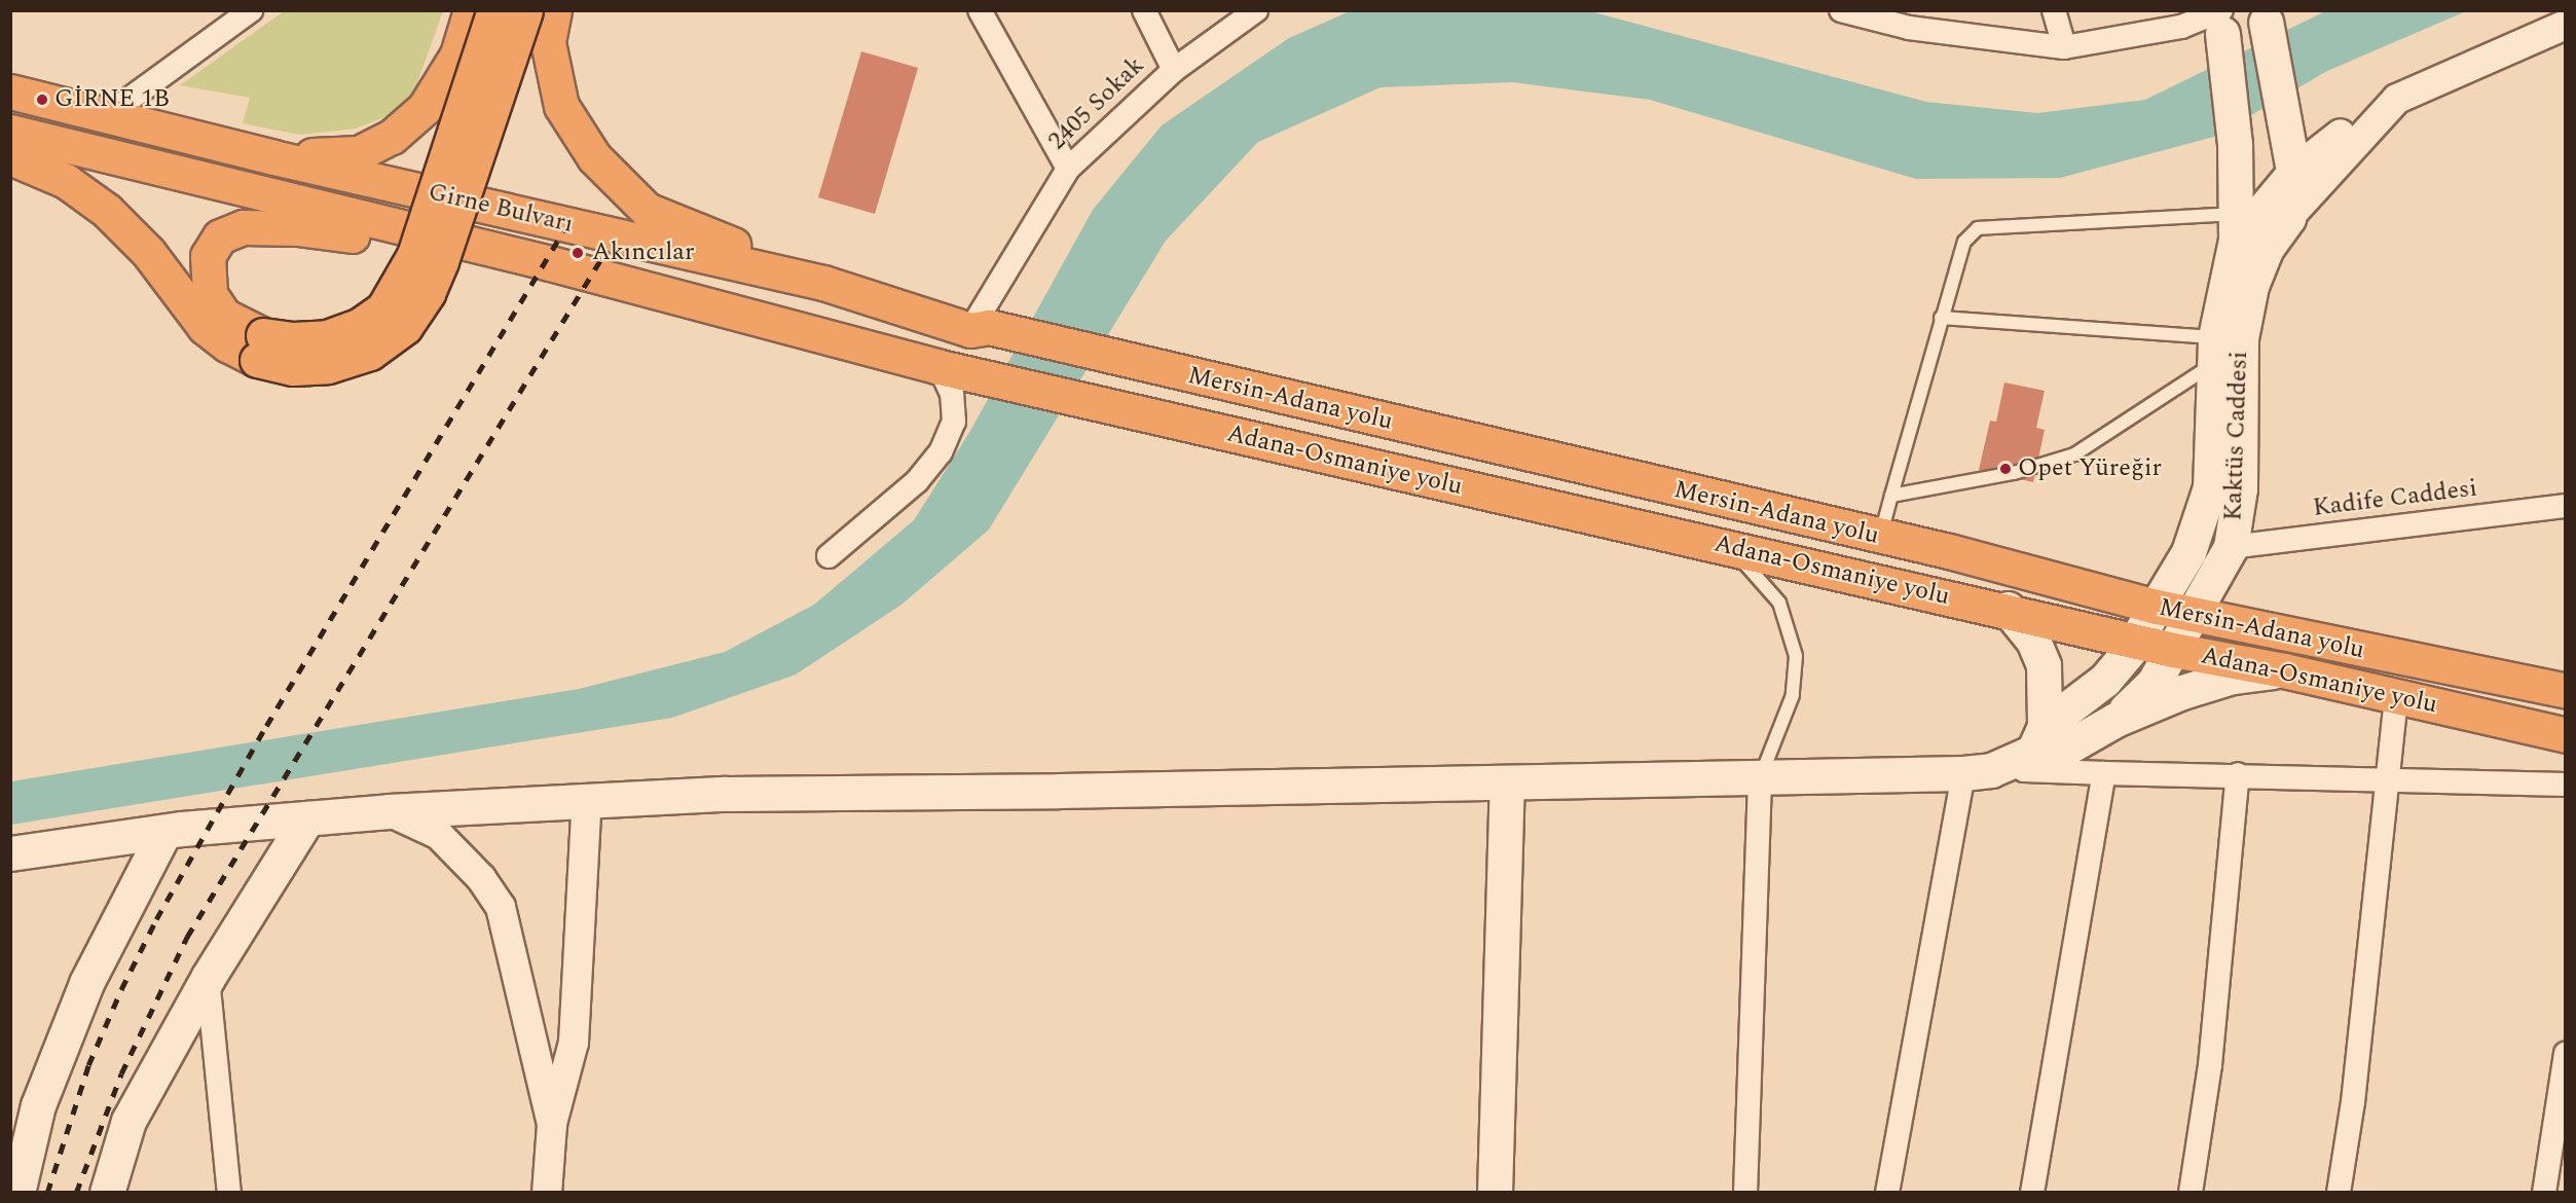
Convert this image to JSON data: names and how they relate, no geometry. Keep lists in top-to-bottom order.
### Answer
{
  "streets": {
    "highway": ["Girne Bulvarı", "Mersin-Adana yolu", "Adana-Osmaniye yolu"],
    "main road": ["Kaktüs Caddesi"],
    "street": ["2405 Sokak", "Kadife Caddesi"]
  },
  "crossings": [
    ["2405 Sokak", "Girne Bulvarı"],
    ["2405 Sokak", "Mersin-Adana yolu"],
    ["Girne Bulvarı", "Mersin-Adana yolu"],
    ["Girne Bulvarı", "Adana-Osmaniye yolu"],
    ["Mersin-Adana yolu", "Kaktüs Caddesi"],
    ["Kaktüs Caddesi", "Adana-Osmaniye yolu"],
    ["Kaktüs Caddesi", "Kadife Caddesi"]
  ],
  "places": ["GİRNE 1B", "Akıncılar", "Opet Yüreğir"]
}
